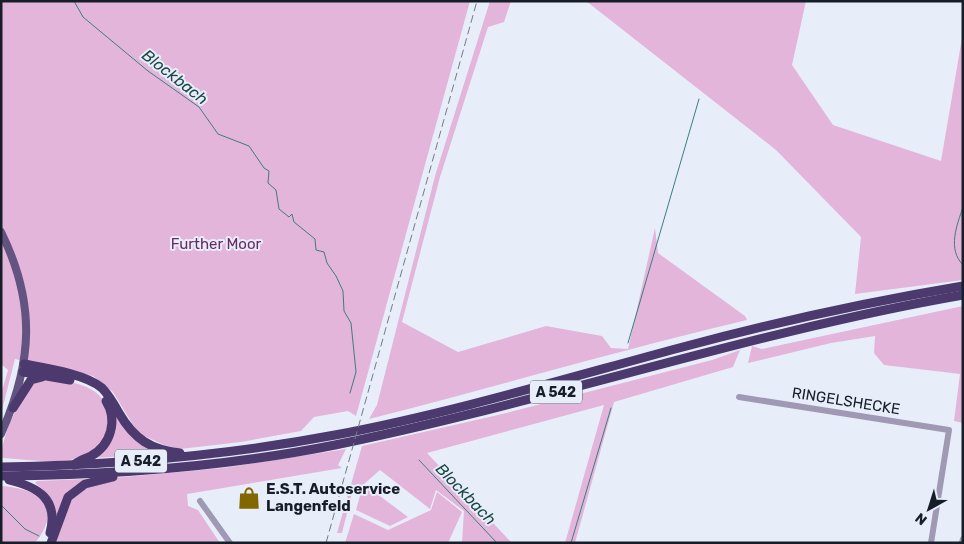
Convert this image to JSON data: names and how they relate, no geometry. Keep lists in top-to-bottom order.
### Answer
{
  "streets": {
    "highway": ["A 542"],
    "street": ["RINGELSHECKE"]
  },
  "water": ["Blockbach"],
  "parks": ["Further Moor"],
  "places": {
    "shop": ["E.S.T. Autoservice Langenfeld"]
  },
  "north": "bottom left"
}
